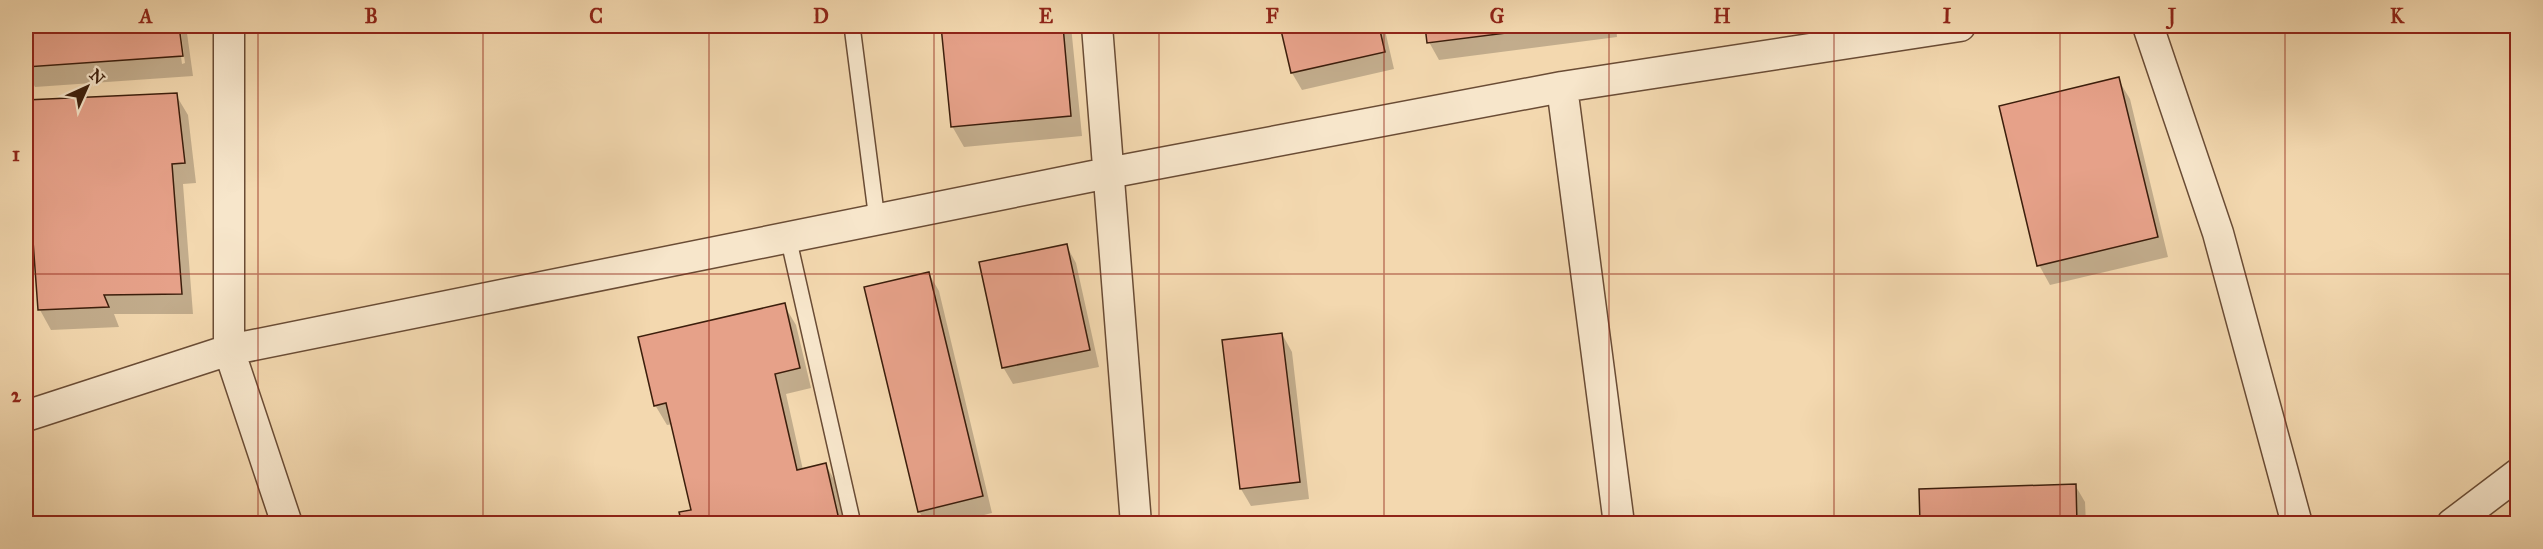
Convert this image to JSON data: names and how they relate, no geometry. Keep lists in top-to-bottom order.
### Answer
{
  "north": "top right",
  "grid": {
    "columns": [
      "A",
      "B",
      "C",
      "D",
      "E",
      "F",
      "G",
      "H",
      "I",
      "J",
      "K"
    ],
    "rows": ["1", "2"]
  }
}
